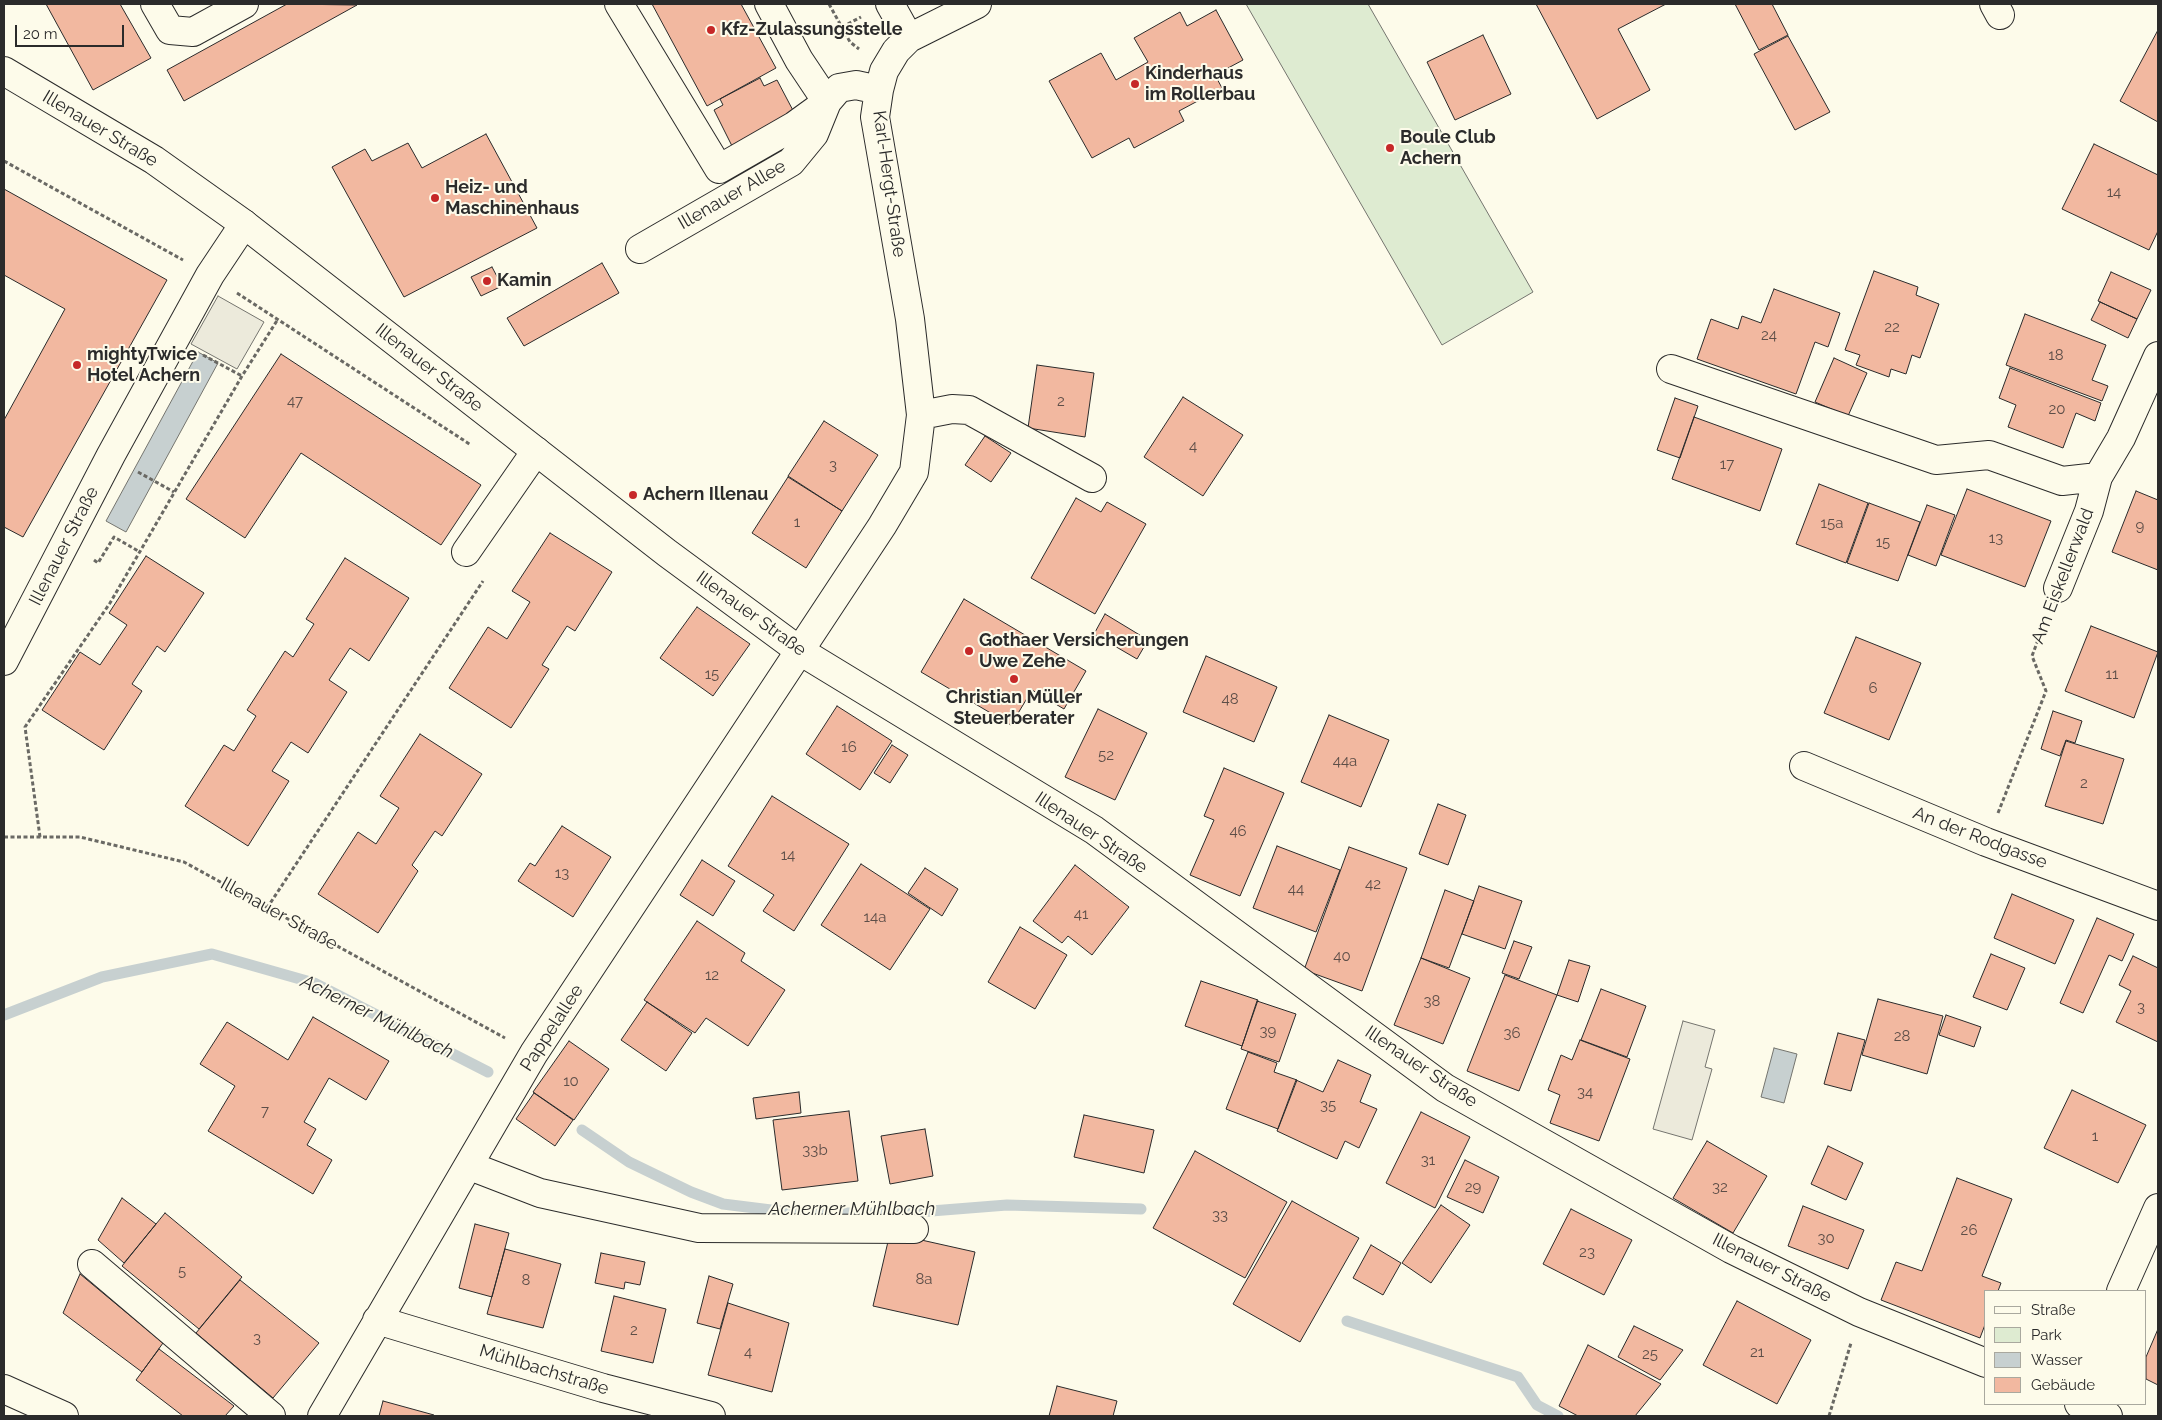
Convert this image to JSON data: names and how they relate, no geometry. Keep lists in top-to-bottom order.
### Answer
{
  "streets": {
    "street": [
      "Illenauer Straße",
      "Karl-Hergt-Straße",
      "Illenauer Allee",
      "Am Eiskellerwald",
      "An der Rodgasse",
      "Pappelallee",
      "Mühlbachstraße"
    ]
  },
  "crossings": [
    ["Illenauer Straße", "Karl-Hergt-Straße"],
    ["Illenauer Straße", "Pappelallee"],
    ["Karl-Hergt-Straße", "Illenauer Allee"],
    ["Karl-Hergt-Straße", "Pappelallee"],
    ["Am Eiskellerwald", "An der Rodgasse"],
    ["Pappelallee", "Mühlbachstraße"]
  ],
  "water": ["Acherner Mühlbach"],
  "places": [
    "Kfz-Zulassungsstelle",
    "Kinderhaus im Rollerbau",
    "Boule Club Achern",
    "Heiz- und Maschinenhaus",
    "Kamin",
    "mightyTwice Hotel Achern",
    "Achern Illenau",
    "Gothaer Versicherungen Uwe Zehe",
    "Christian Müller Steuerberater"
  ],
  "house_numbers": [
    "14",
    "22",
    "24",
    "18",
    "47",
    "2",
    "20",
    "4",
    "17",
    "3",
    "1",
    "15a",
    "9",
    "13",
    "15",
    "15",
    "11",
    "6",
    "48",
    "16",
    "52",
    "44a",
    "2",
    "46",
    "14",
    "13",
    "42",
    "44",
    "41",
    "14a",
    "40",
    "12",
    "38",
    "3",
    "39",
    "36",
    "28",
    "10",
    "34",
    "35",
    "7",
    "1",
    "33b",
    "31",
    "29",
    "32",
    "33",
    "26",
    "30",
    "23",
    "5",
    "8a",
    "8",
    "2",
    "3",
    "4",
    "21",
    "25"
  ],
  "legend": [
    "Straße",
    "Park",
    "Wasser",
    "Gebäude"
  ],
  "scale_bar": "20 m"
}
